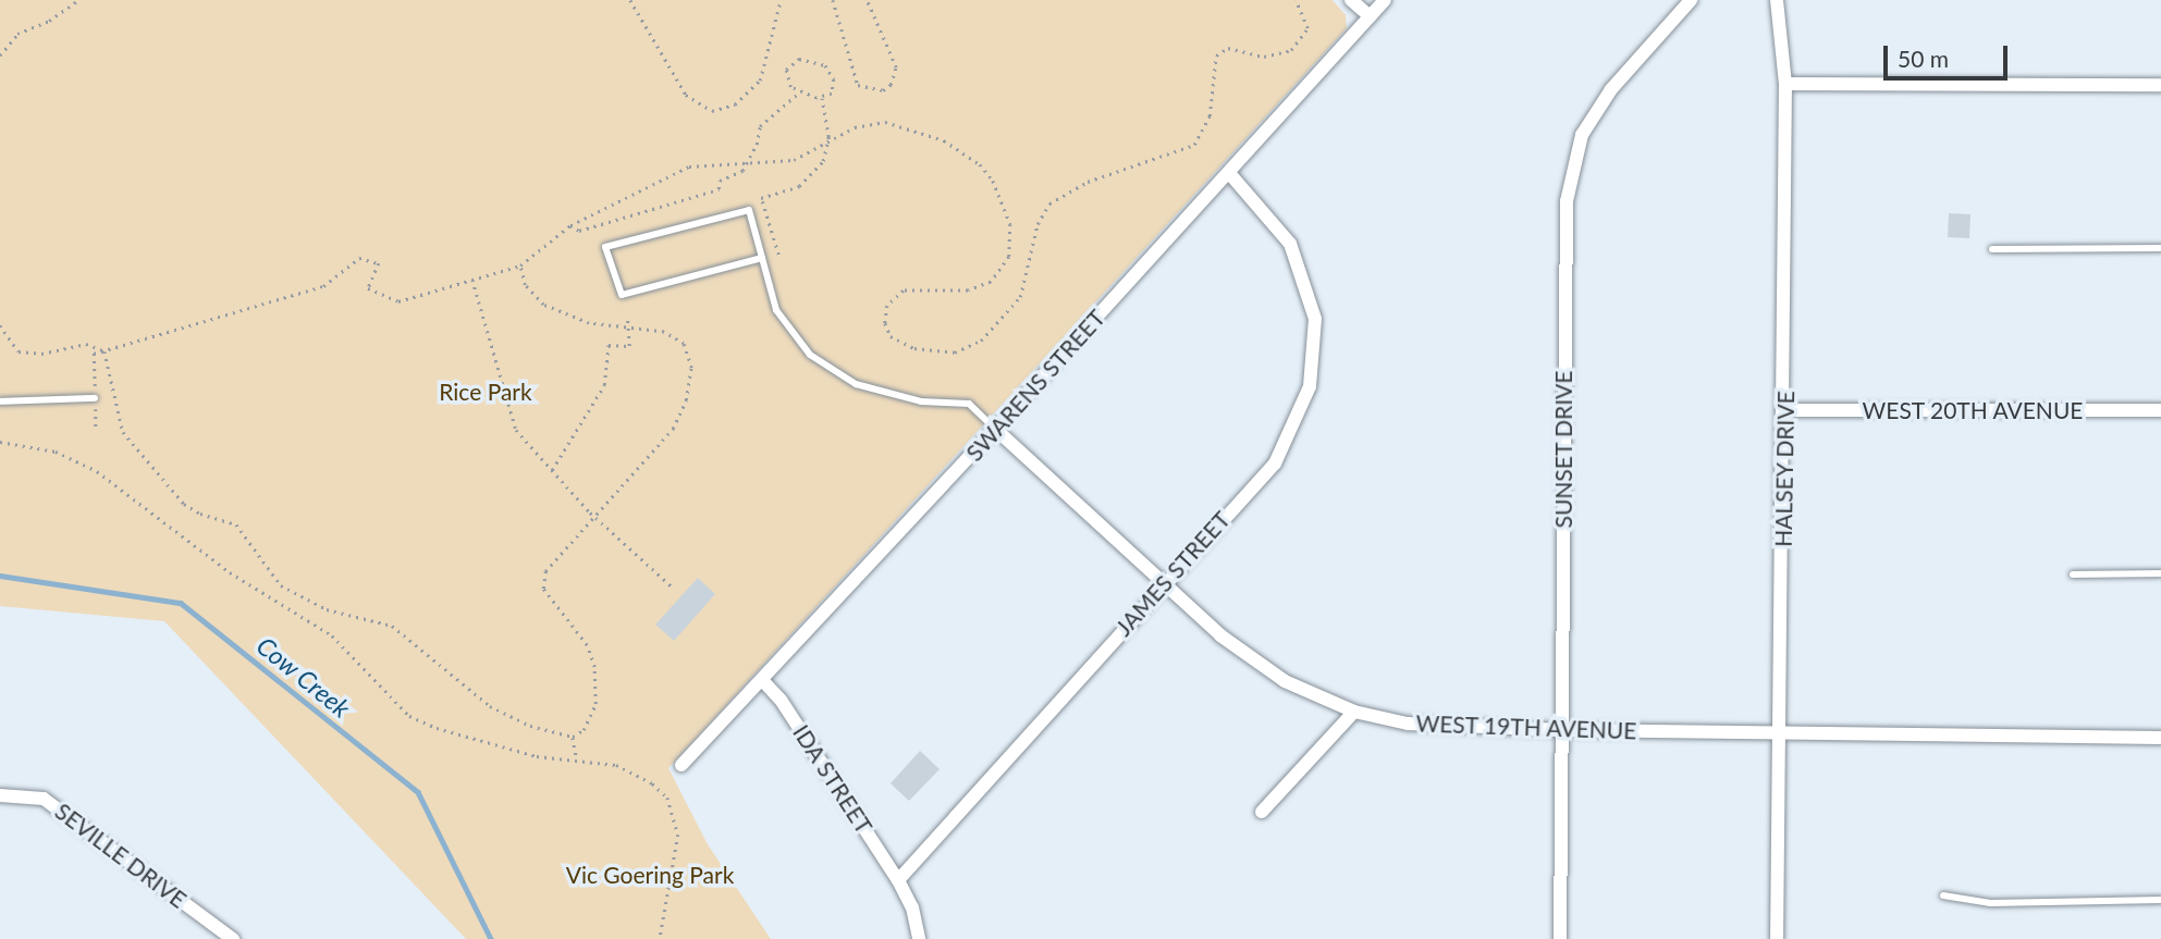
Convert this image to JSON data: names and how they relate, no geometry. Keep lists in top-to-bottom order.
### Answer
{
  "streets": {
    "street": [
      "SWARENS STREET",
      "WEST 20TH AVENUE",
      "SUNSET DRIVE",
      "HALSEY DRIVE",
      "JAMES STREET",
      "WEST 19TH AVENUE",
      "IDA STREET",
      "SEVILLE DRIVE"
    ]
  },
  "crossings": [
    ["SWARENS STREET", "JAMES STREET"],
    ["SWARENS STREET", "WEST 19TH AVENUE"],
    ["SWARENS STREET", "IDA STREET"],
    ["WEST 20TH AVENUE", "HALSEY DRIVE"],
    ["SUNSET DRIVE", "WEST 19TH AVENUE"],
    ["HALSEY DRIVE", "WEST 19TH AVENUE"],
    ["JAMES STREET", "WEST 19TH AVENUE"],
    ["JAMES STREET", "IDA STREET"]
  ],
  "water": ["Cow Creek"],
  "parks": ["Rice Park", "Vic Goering Park"],
  "scale_bar": "50 m"
}
